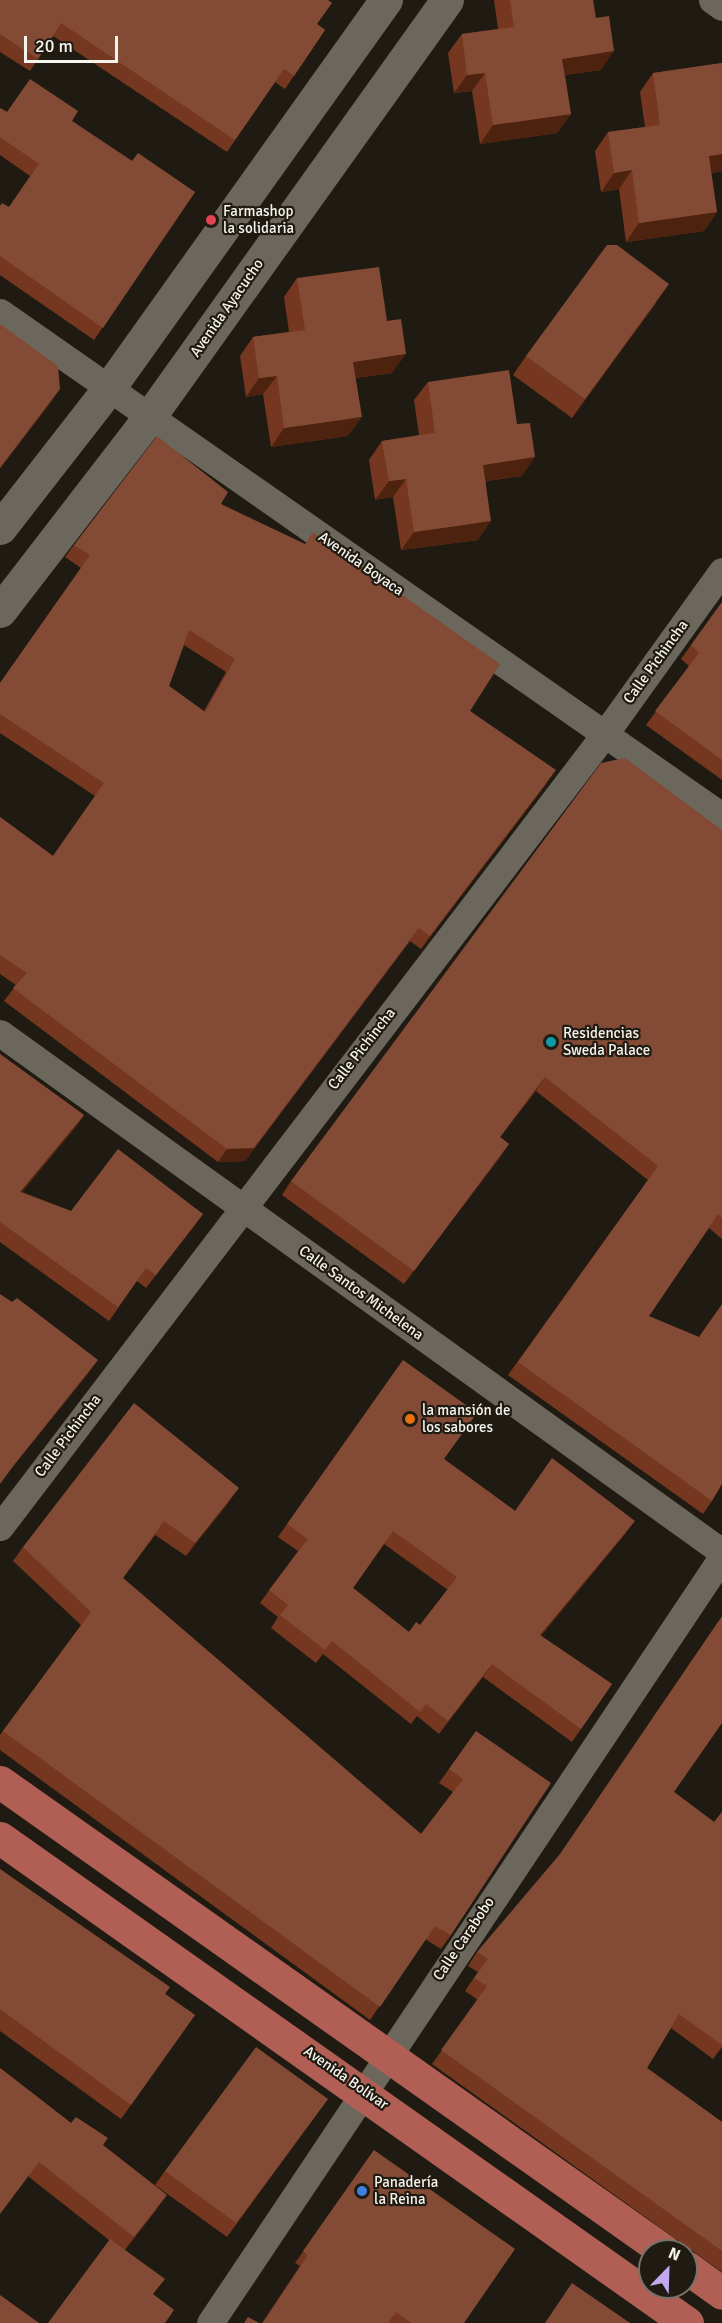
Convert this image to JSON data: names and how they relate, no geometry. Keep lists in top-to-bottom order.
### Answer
{
  "streets": {
    "main road": ["Avenida Bolívar"],
    "street": [
      "Avenida Ayacucho",
      "Avenida Boyaca",
      "Calle Pichincha",
      "Calle Santos Michelena",
      "Calle Carabobo"
    ]
  },
  "crossings": [
    ["Avenida Ayacucho", "Avenida Boyaca"],
    ["Avenida Boyaca", "Calle Pichincha"],
    ["Calle Pichincha", "Calle Santos Michelena"],
    ["Calle Carabobo", "Avenida Bolívar"]
  ],
  "places": [
    "Farmashop la solidaria",
    "Residencias Sweda Palace",
    "la mansión de los sabores",
    "Panadería la Reina"
  ],
  "scale_bar": "20 m",
  "north": "top right"
}
